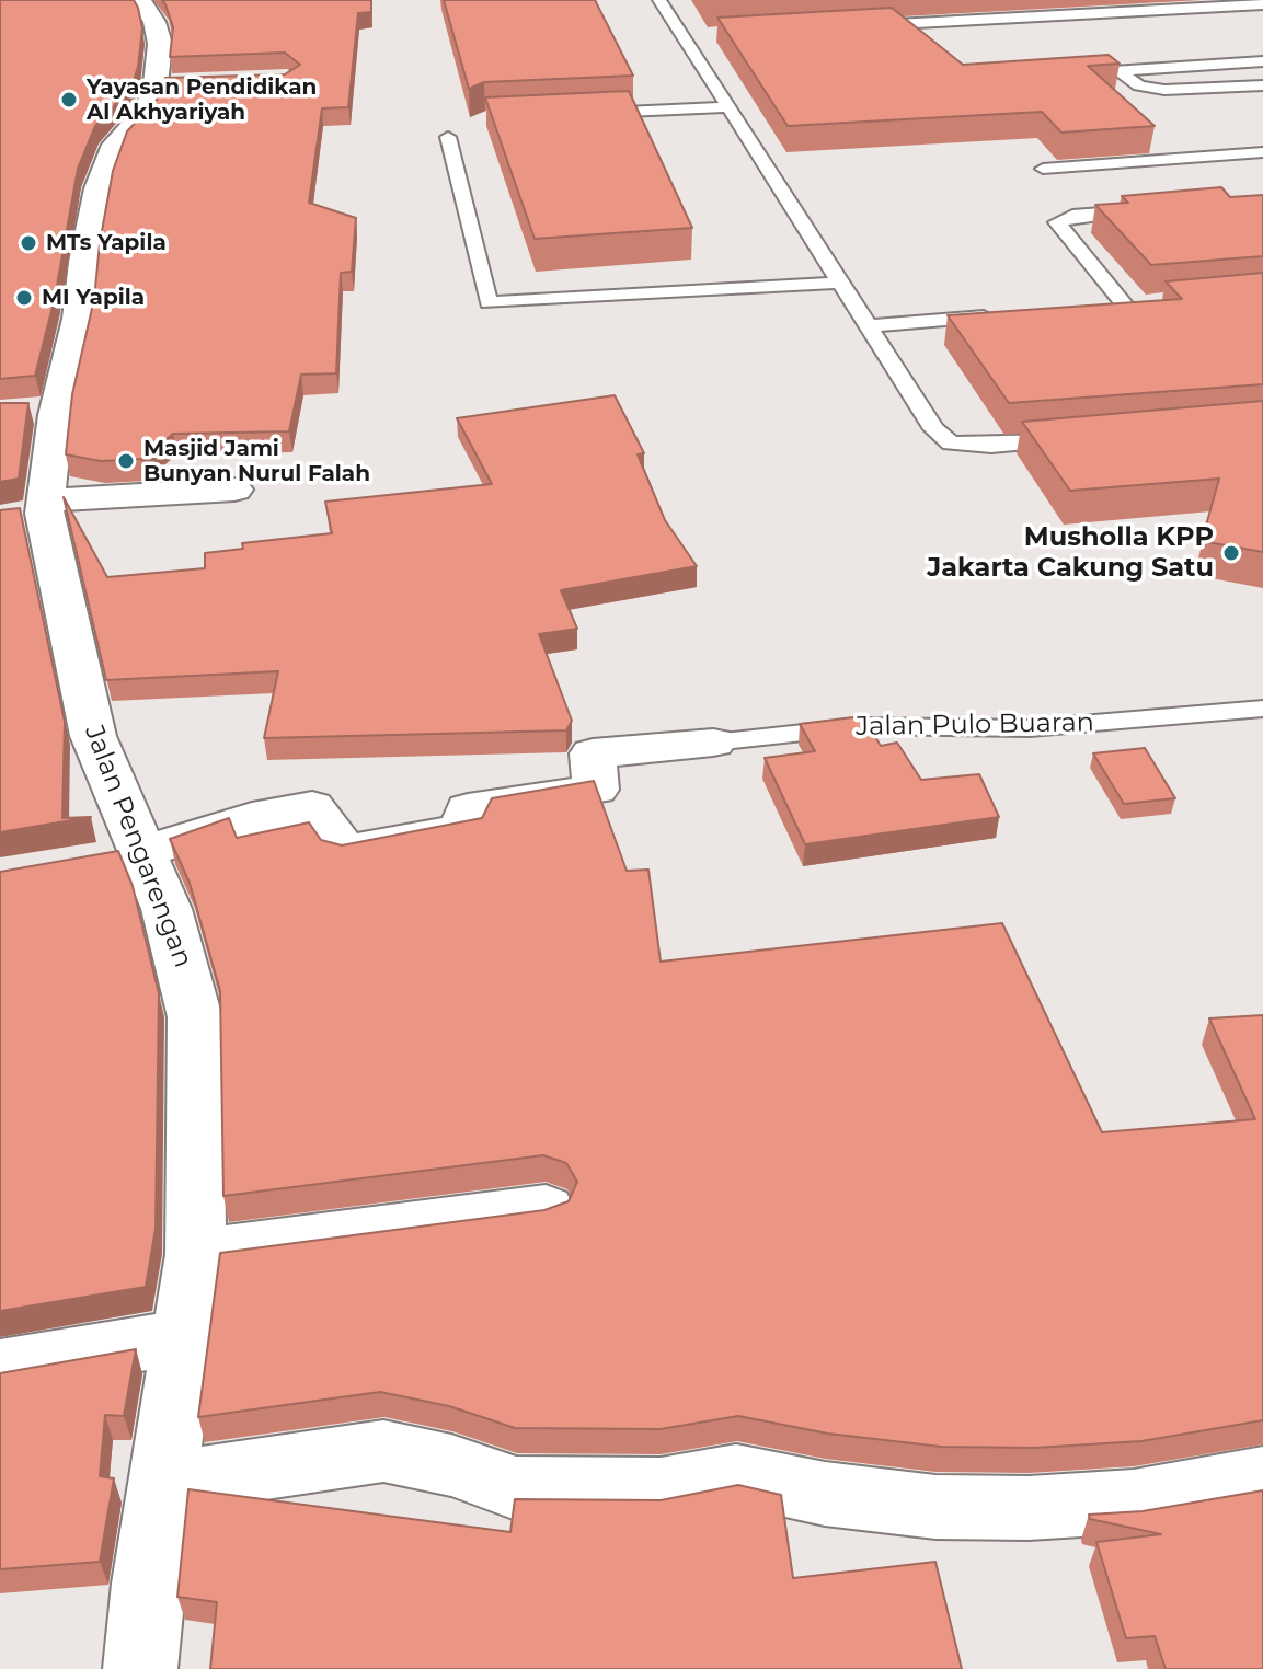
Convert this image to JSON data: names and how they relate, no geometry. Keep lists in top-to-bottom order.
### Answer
{
  "streets": {
    "street": ["Jalan Pulo Buaran", "Jalan Pengarengan"]
  },
  "crossings": [
    ["Jalan Pulo Buaran", "Jalan Pengarengan"]
  ],
  "places": [
    "Yayasan Pendidikan Al Akhyariyah",
    "MTs Yapila",
    "MI Yapila",
    "Masjid Jami Bunyan Nurul Falah",
    "Musholla KPP Jakarta Cakung Satu"
  ]
}
